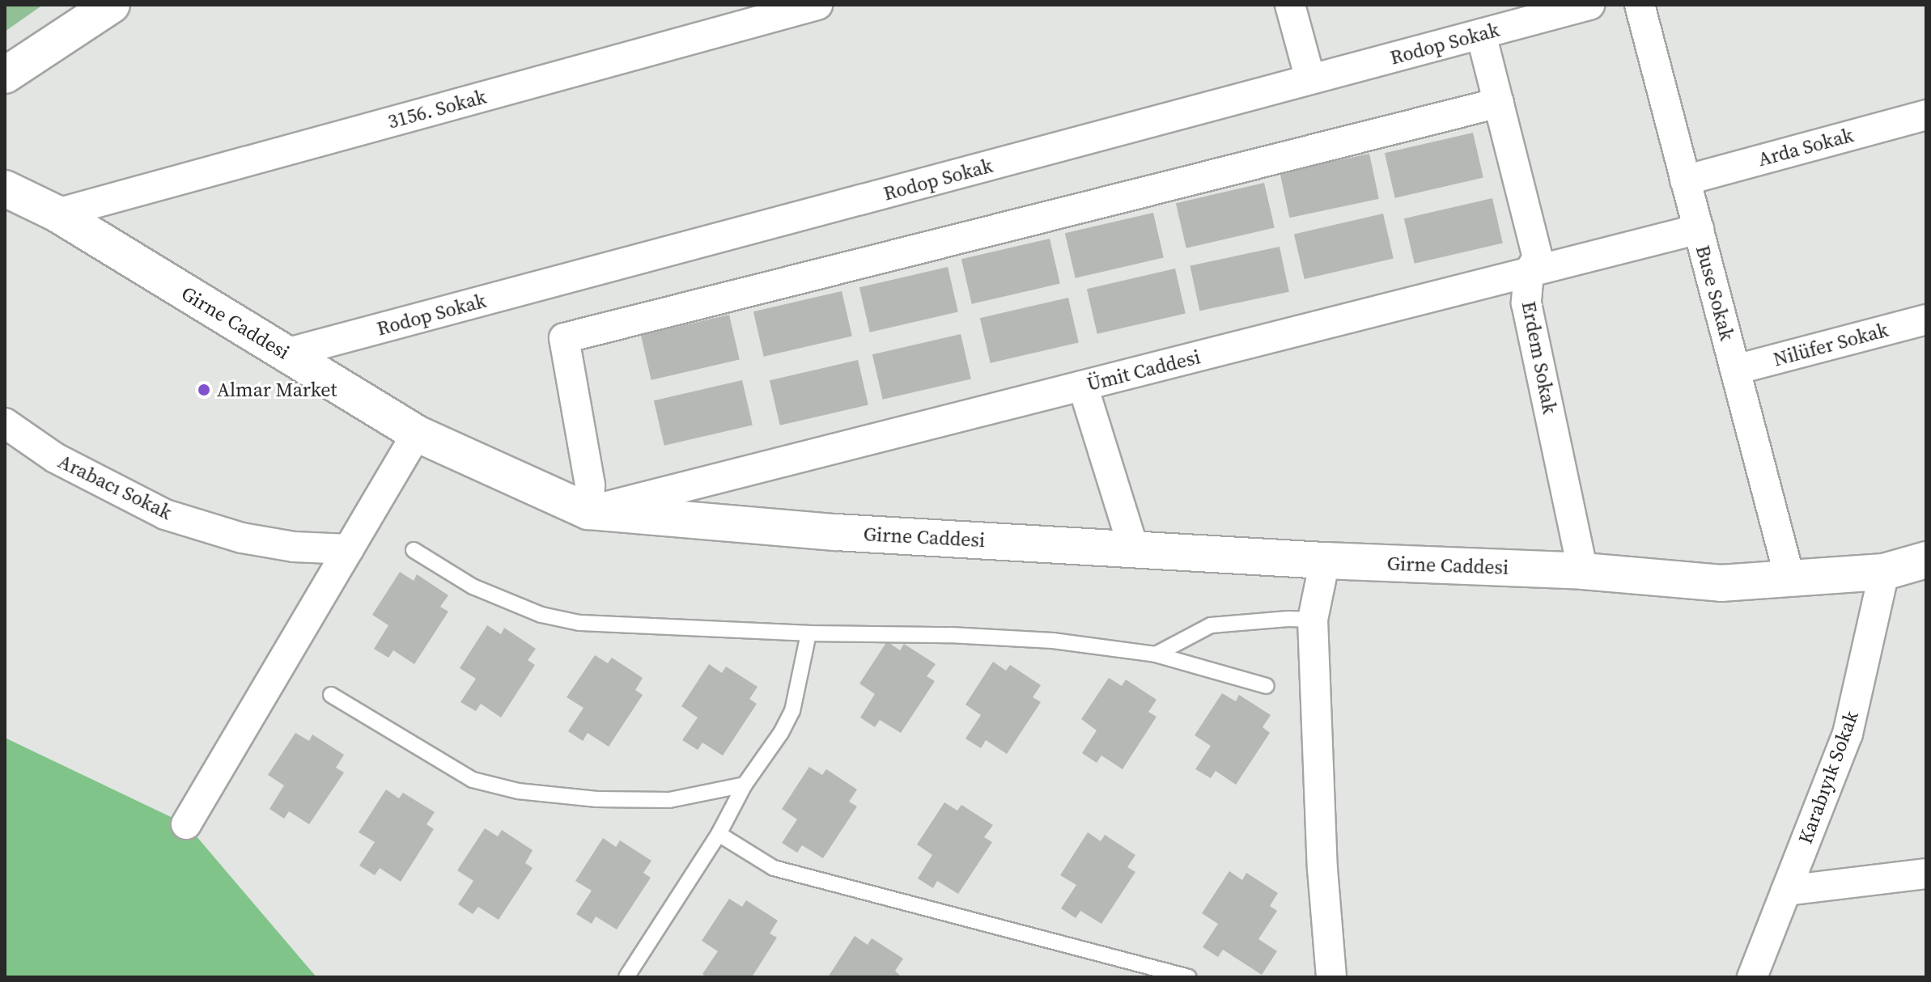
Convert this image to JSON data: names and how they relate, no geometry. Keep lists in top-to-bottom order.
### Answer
{
  "streets": {
    "street": [
      "Rodop Sokak",
      "3156. Sokak",
      "Arda Sokak",
      "Buse Sokak",
      "Girne Caddesi",
      "Nilüfer Sokak",
      "Erdem Sokak",
      "Ümit Caddesi",
      "Arabacı Sokak",
      "Karabıyık Sokak"
    ]
  },
  "crossings": [
    ["Rodop Sokak", "Girne Caddesi"],
    ["Rodop Sokak", "Erdem Sokak"],
    ["3156. Sokak", "Girne Caddesi"],
    ["Arda Sokak", "Buse Sokak"],
    ["Buse Sokak", "Girne Caddesi"],
    ["Buse Sokak", "Nilüfer Sokak"],
    ["Buse Sokak", "Ümit Caddesi"],
    ["Girne Caddesi", "Erdem Sokak"],
    ["Girne Caddesi", "Ümit Caddesi"],
    ["Girne Caddesi", "Karabıyık Sokak"],
    ["Erdem Sokak", "Ümit Caddesi"]
  ],
  "places": ["Almar Market"]
}
